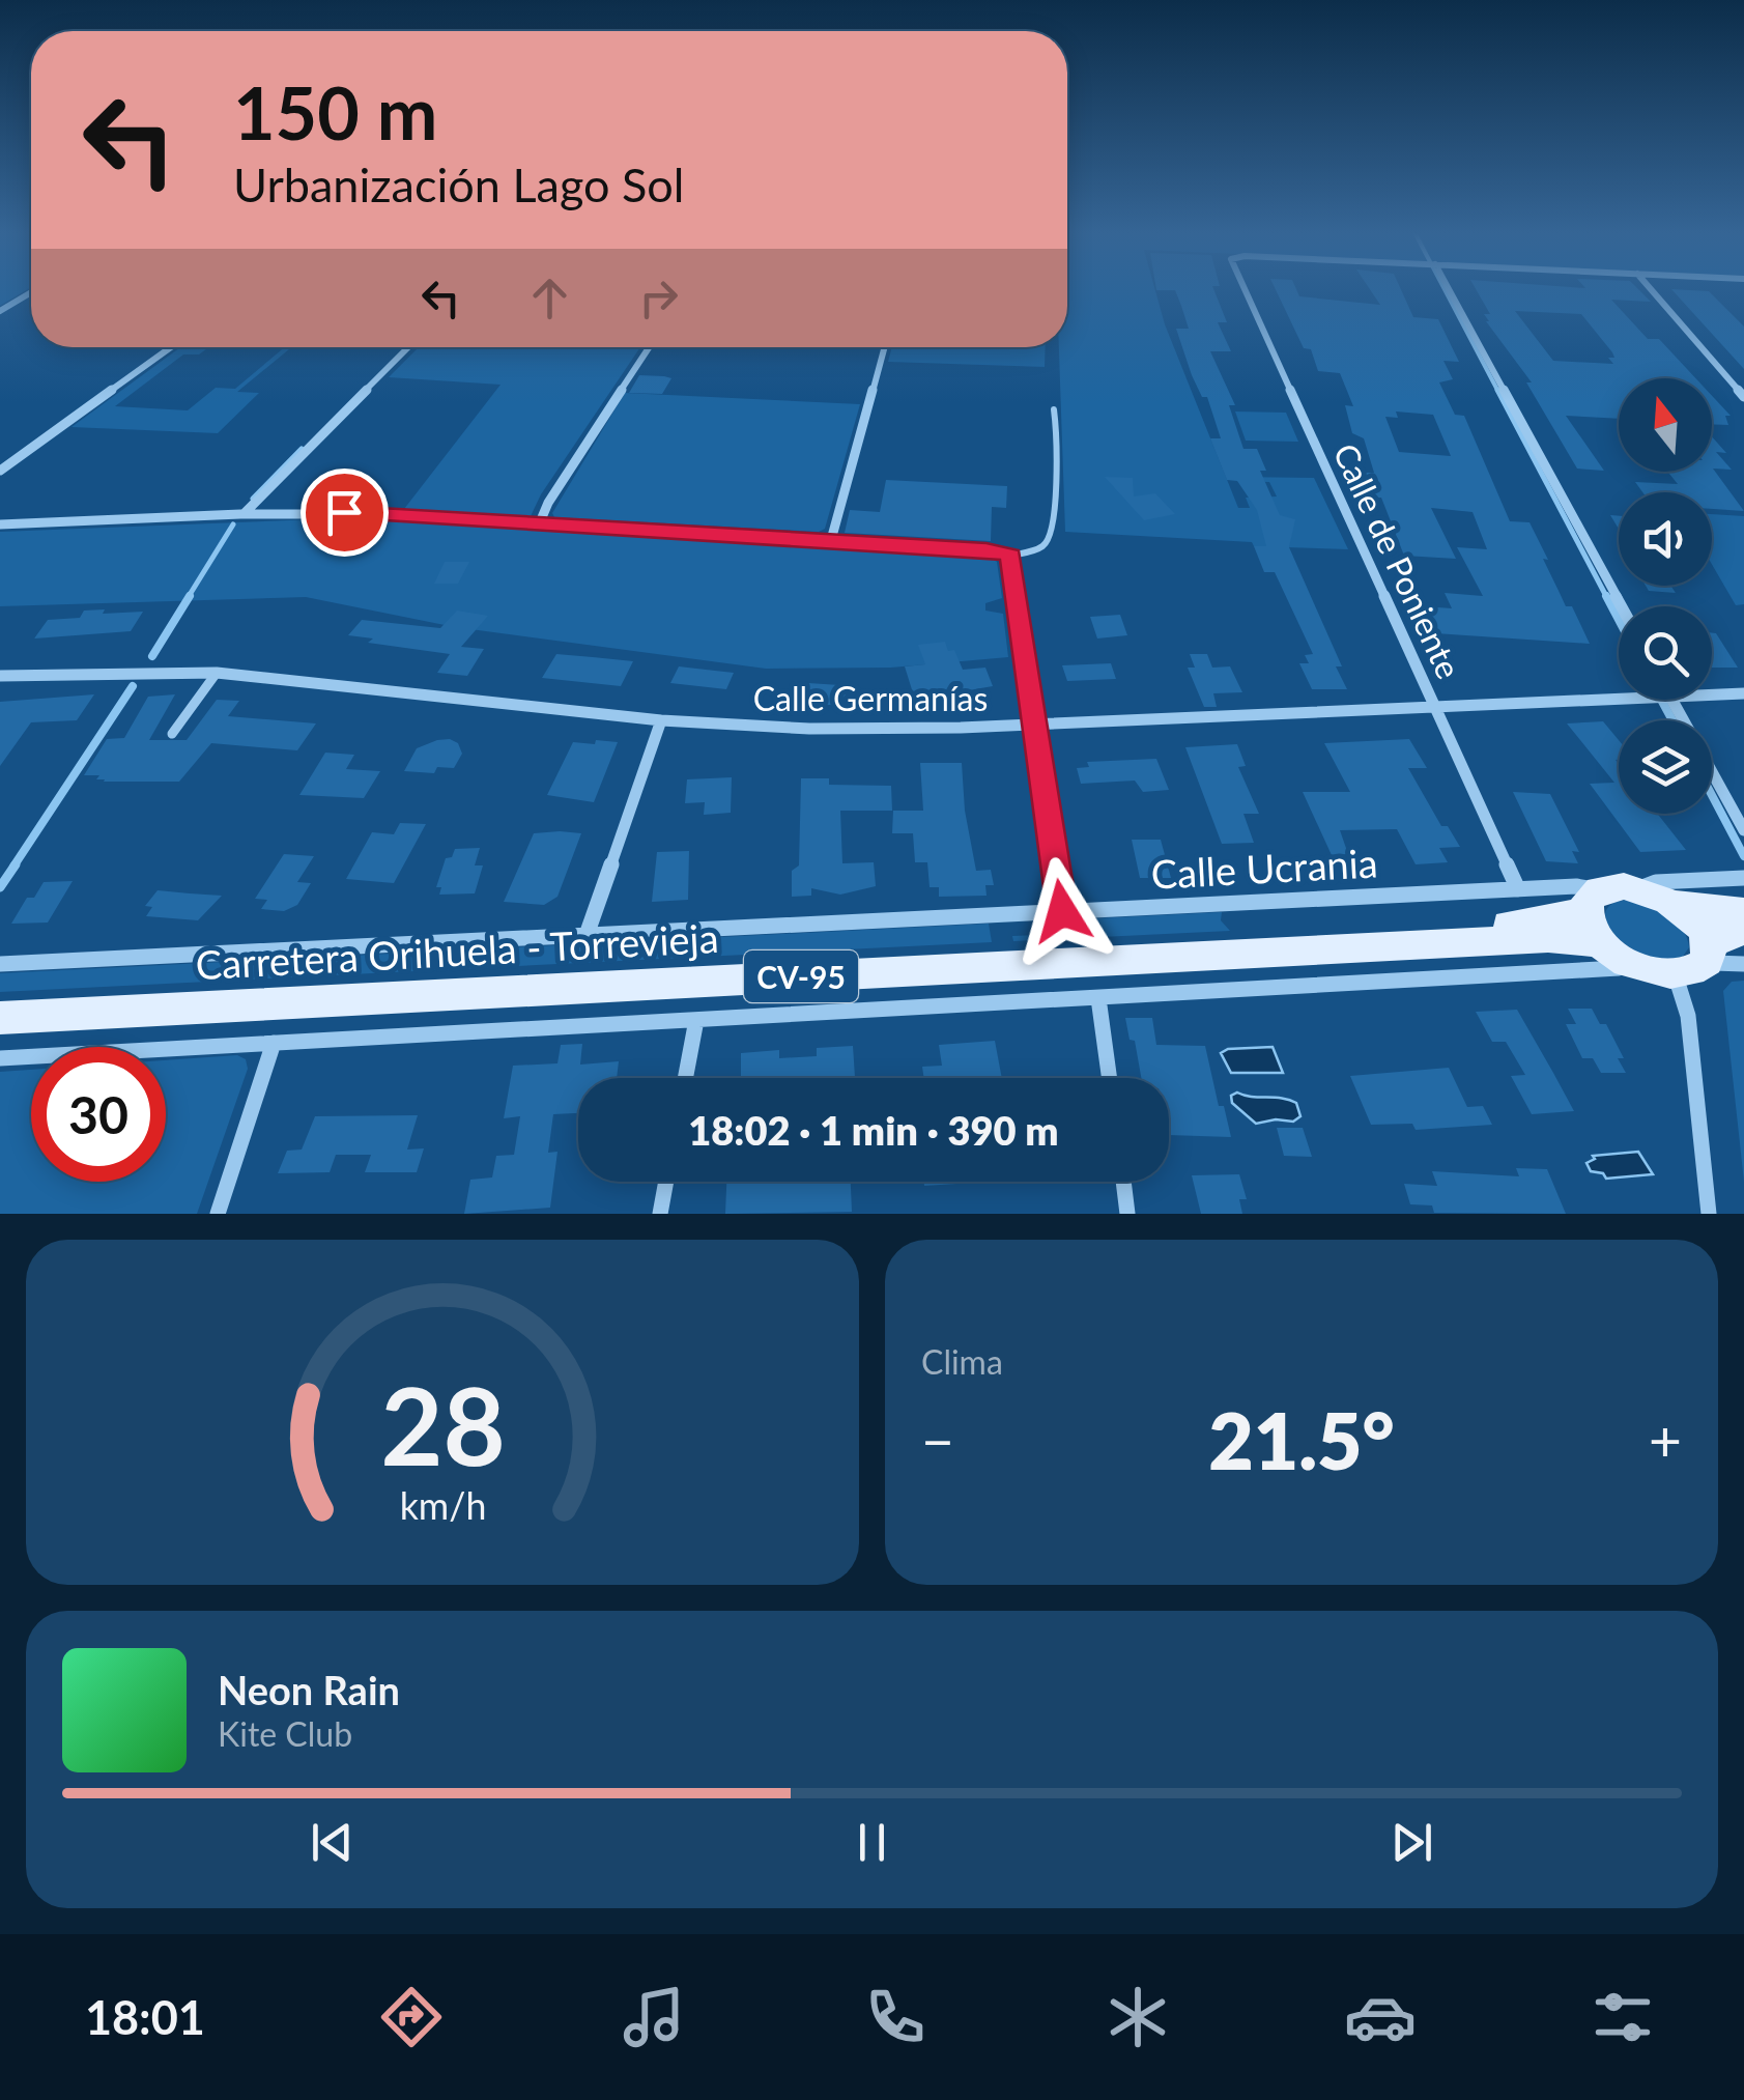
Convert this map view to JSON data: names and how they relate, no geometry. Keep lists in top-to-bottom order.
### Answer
{
  "streets": {
    "main road": ["Carretera Orihuela - Torrevieja", "CV-95"],
    "street": ["Calle de Poniente", "Calle Germanías", "Calle Ucrania"]
  },
  "crossings": [
    ["Calle de Poniente", "Calle Germanías"],
    ["Calle de Poniente", "Calle Ucrania"],
    ["Calle Ucrania", "Carretera Orihuela - Torrevieja"],
    ["Calle Ucrania", "CV-95"],
    ["Carretera Orihuela - Torrevieja", "CV-95"]
  ],
  "north": "top",
  "page": {
    "turn": ["150 m", "Urbanización Lago Sol"],
    "limit": "30",
    "trip": "18:02 · 1 min · 390 m",
    "tile": "Clima",
    "heat": ["−", "21.5°", "+"],
    "song": ["Neon Rain", "Kite Club"],
    "tabs": "18:01",
    "gauge": ["28", "km/h"]
  }
}
